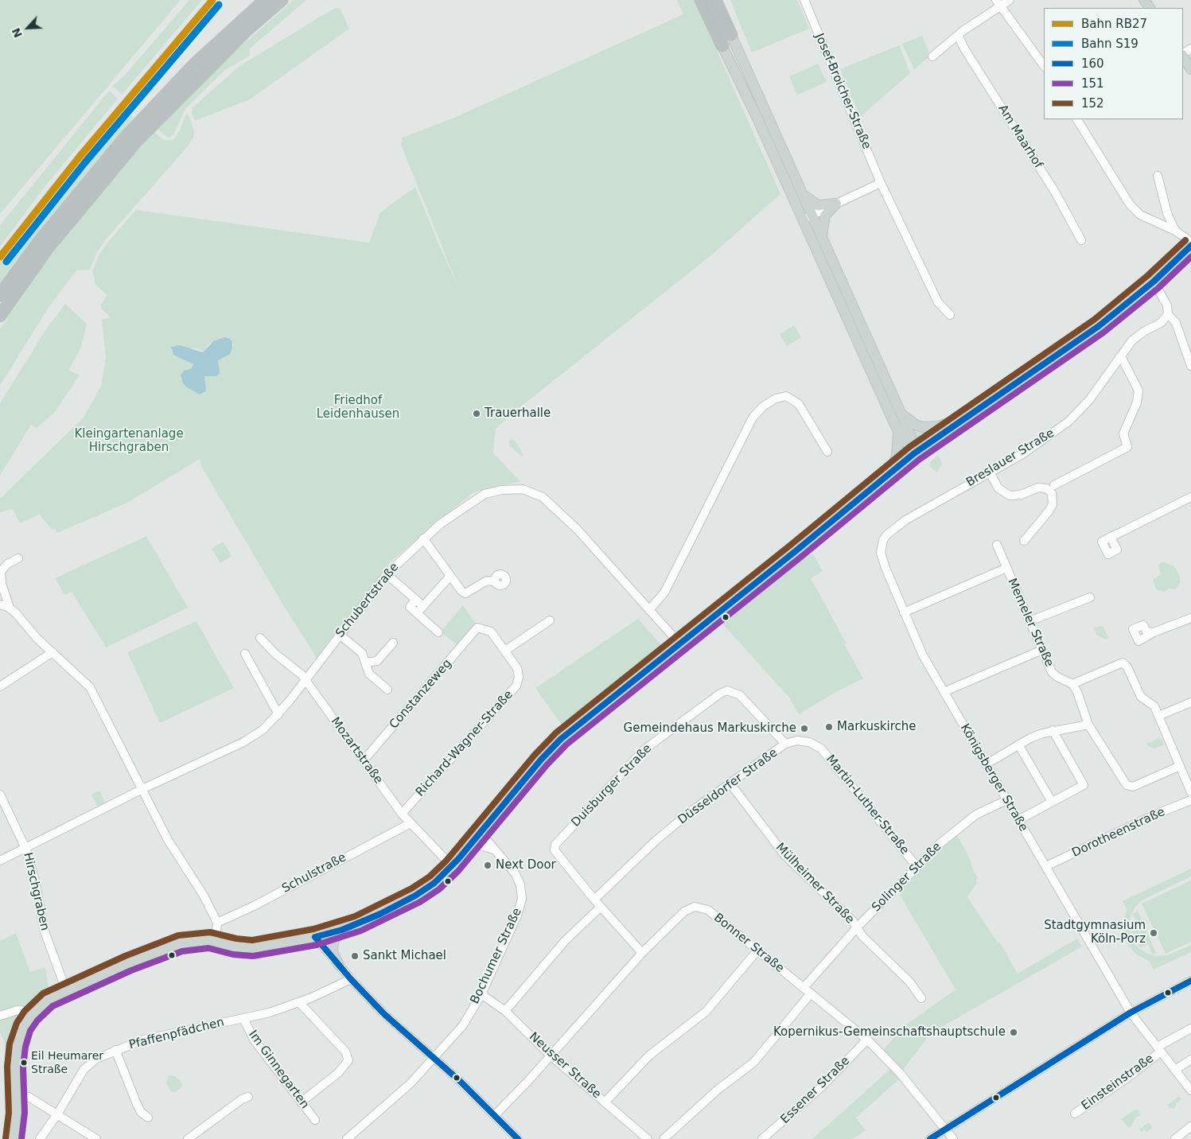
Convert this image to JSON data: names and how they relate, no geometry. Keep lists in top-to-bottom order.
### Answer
{
  "streets": {
    "street": [
      "Josef-Broicher-Straße",
      "Am Maarhof",
      "Breslauer Straße",
      "Schubertstraße",
      "Memeler Straße",
      "Constanzeweg",
      "Richard-Wagner-Straße",
      "Mozartstraße",
      "Königsberger Straße",
      "Duisburger Straße",
      "Düsseldorfer Straße",
      "Martin-Luther-Straße",
      "Dorotheenstraße",
      "Schulstraße",
      "Solinger Straße",
      "Mülheimer Straße",
      "Hirschgraben",
      "Bonner Straße",
      "Bochumer Straße",
      "Pfaffenpfädchen",
      "Neusser Straße",
      "Im Ginnegarten",
      "Einsteinstraße",
      "Essener Straße"
    ]
  },
  "crossings": [
    ["Breslauer Straße", "Königsberger Straße"],
    ["Schubertstraße", "Mozartstraße"],
    ["Schubertstraße", "Hirschgraben"],
    ["Constanzeweg", "Richard-Wagner-Straße"],
    ["Constanzeweg", "Mozartstraße"],
    ["Richard-Wagner-Straße", "Mozartstraße"],
    ["Mozartstraße", "Schulstraße"],
    ["Königsberger Straße", "Dorotheenstraße"],
    ["Königsberger Straße", "Solinger Straße"],
    ["Königsberger Straße", "Einsteinstraße"],
    ["Duisburger Straße", "Düsseldorfer Straße"],
    ["Düsseldorfer Straße", "Martin-Luther-Straße"],
    ["Düsseldorfer Straße", "Mülheimer Straße"],
    ["Martin-Luther-Straße", "Solinger Straße"],
    ["Solinger Straße", "Mülheimer Straße"],
    ["Solinger Straße", "Bonner Straße"],
    ["Bonner Straße", "Neusser Straße"],
    ["Bonner Straße", "Essener Straße"],
    ["Bochumer Straße", "Neusser Straße"],
    ["Pfaffenpfädchen", "Im Ginnegarten"]
  ],
  "parks": ["Friedhof Leidenhausen", "Kleingartenanlage Hirschgraben"],
  "places": [
    "Trauerhalle",
    "Markuskirche",
    "Gemeindehaus Markuskirche",
    "Next Door",
    "Stadtgymnasium Köln-Porz",
    "Sankt Michael",
    "Kopernikus-Gemeinschaftshauptschule",
    "Eil Heumarer Straße"
  ],
  "lines": [
    "rail line RB27",
    "rail line S19",
    "transit line 152",
    "transit line 160",
    "transit line 151"
  ],
  "legend": [
    "Bahn RB27",
    "Bahn S19",
    "160",
    "151",
    "152"
  ],
  "north": "bottom left"
}
